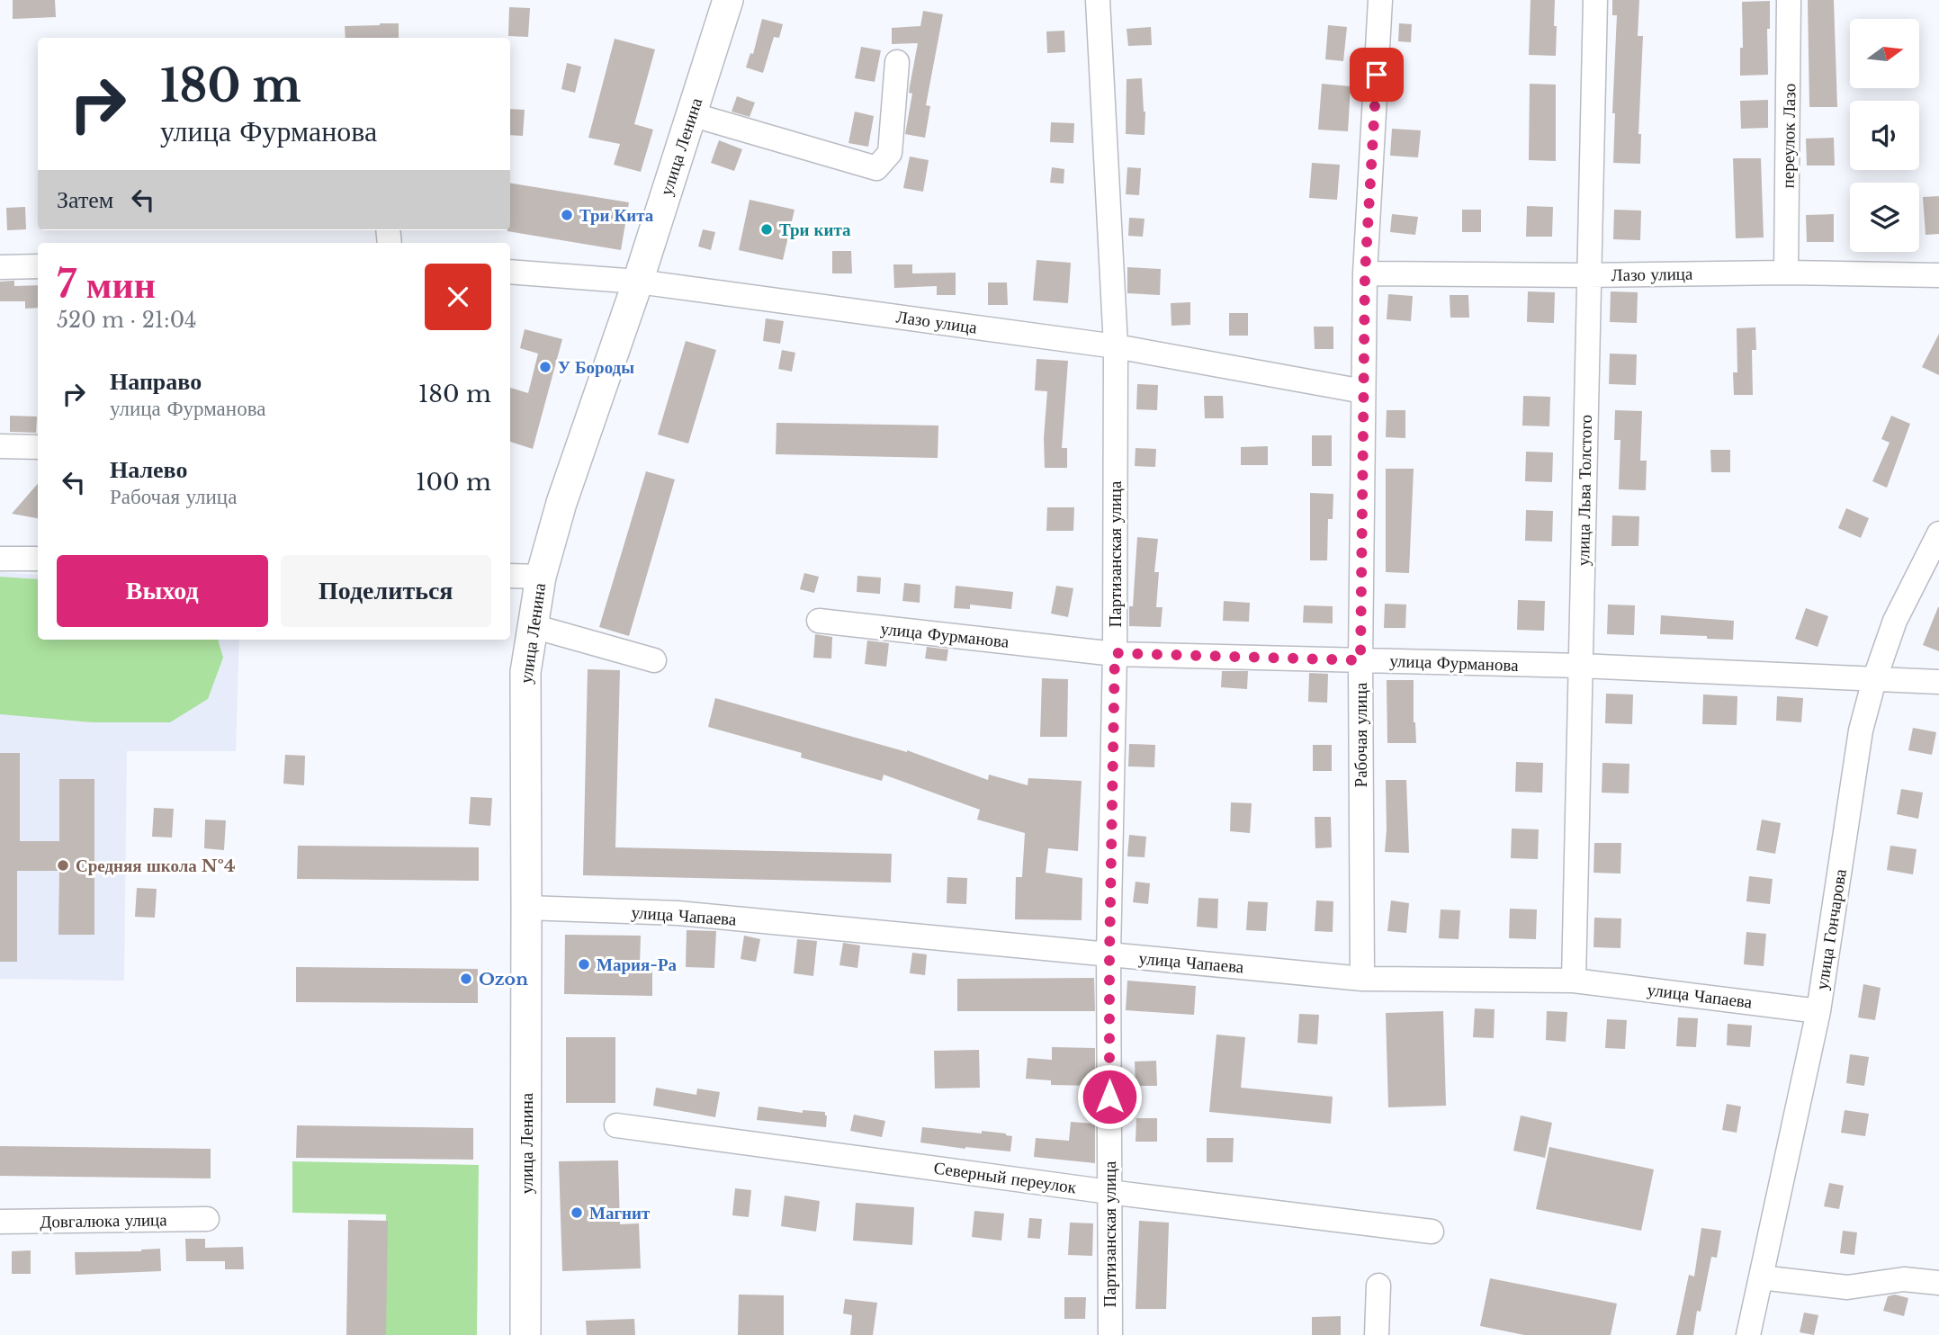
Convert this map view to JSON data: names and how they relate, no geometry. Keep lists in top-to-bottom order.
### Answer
{
  "streets": {
    "main road": ["улица Ленина"],
    "street": [
      "переулок Лазо",
      "Лазо улица",
      "улица Льва Толстого",
      "Партизанская улица",
      "улица Фурманова",
      "Рабочая улица",
      "улица Чапаева",
      "улица Гончарова",
      "Северный переулок",
      "Довгалюка улица"
    ]
  },
  "crossings": [
    ["переулок Лазо", "Лазо улица"],
    ["улица Ленина", "Лазо улица"],
    ["улица Ленина", "улица Чапаева"],
    ["Лазо улица", "улица Льва Толстого"],
    ["Лазо улица", "Партизанская улица"],
    ["Лазо улица", "Рабочая улица"],
    ["улица Льва Толстого", "улица Фурманова"],
    ["улица Льва Толстого", "улица Чапаева"],
    ["Партизанская улица", "улица Фурманова"],
    ["Партизанская улица", "улица Чапаева"],
    ["Партизанская улица", "Северный переулок"],
    ["улица Фурманова", "Рабочая улица"],
    ["улица Фурманова", "улица Гончарова"],
    ["Рабочая улица", "улица Чапаева"],
    ["улица Чапаева", "улица Гончарова"]
  ],
  "places": [
    "Три Кита",
    "Три кита",
    "У Бороды",
    "Средняя школа №4",
    "Мария-Ра",
    "Ozon",
    "Магнит"
  ],
  "north": "right",
  "page": {
    "turn": ["180 m", "улица Фурманова"],
    "then": "Затем",
    "heading": ["7 мин", "520 m · 21:04"],
    "list": [
      {
        "name": "Направо",
        "note": "улица Фурманова",
        "value": "180 m"
      },
      {
        "name": "Налево",
        "note": "Рабочая улица",
        "value": "100 m"
      }
    ],
    "buttons": ["Выход", "Поделиться"]
  }
}
